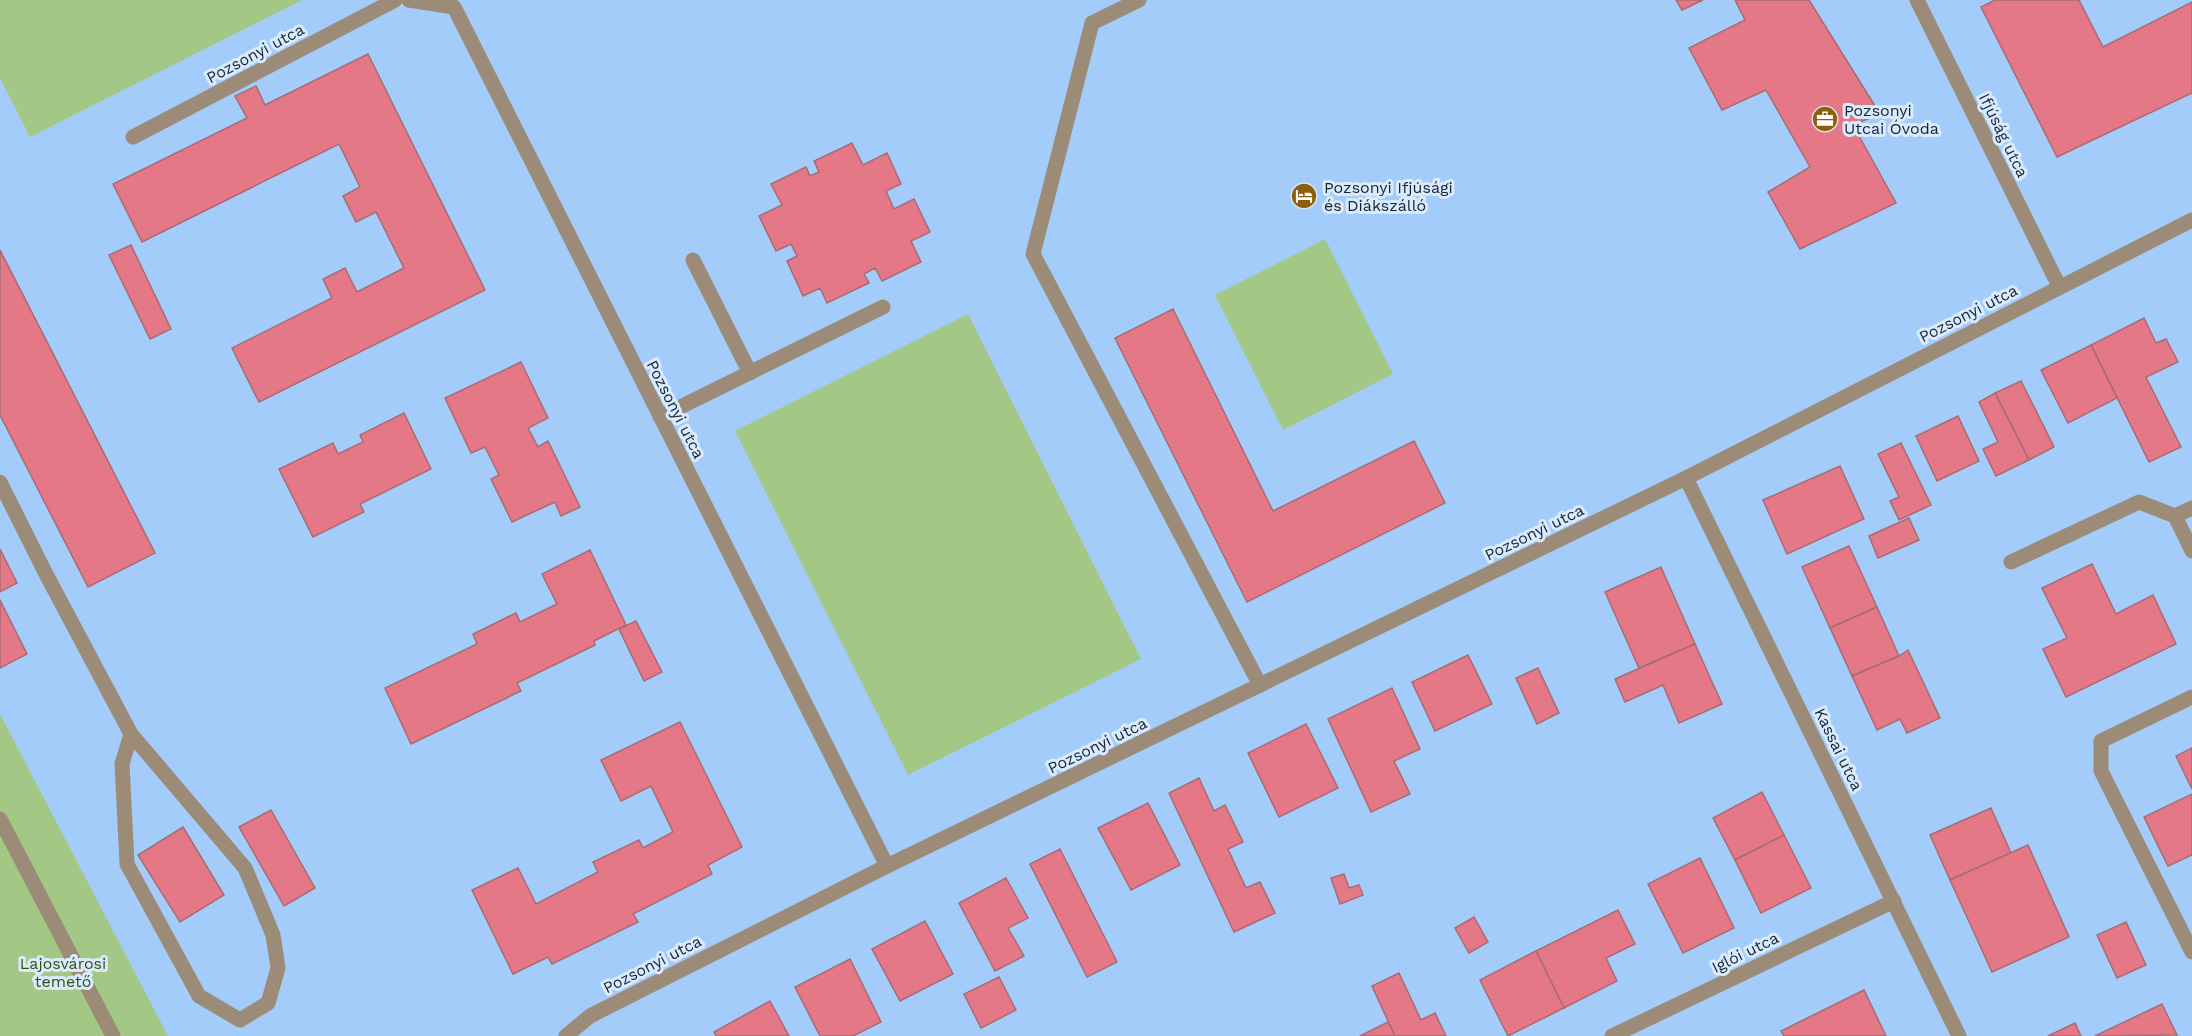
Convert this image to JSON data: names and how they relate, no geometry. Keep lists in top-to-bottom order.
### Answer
{
  "streets": {
    "street": [
      "Pozsonyi utca",
      "Ifjúság utca",
      "Kassai utca",
      "Iglói utca"
    ]
  },
  "crossings": [
    ["Pozsonyi utca", "Ifjúság utca"],
    ["Pozsonyi utca", "Kassai utca"],
    ["Kassai utca", "Iglói utca"]
  ],
  "parks": ["Lajosvárosi temető"],
  "places": {
    "office": ["Pozsonyi Utcai Óvoda"],
    "hotel": ["Pozsonyi Ifjúsági és Diákszálló"]
  }
}
